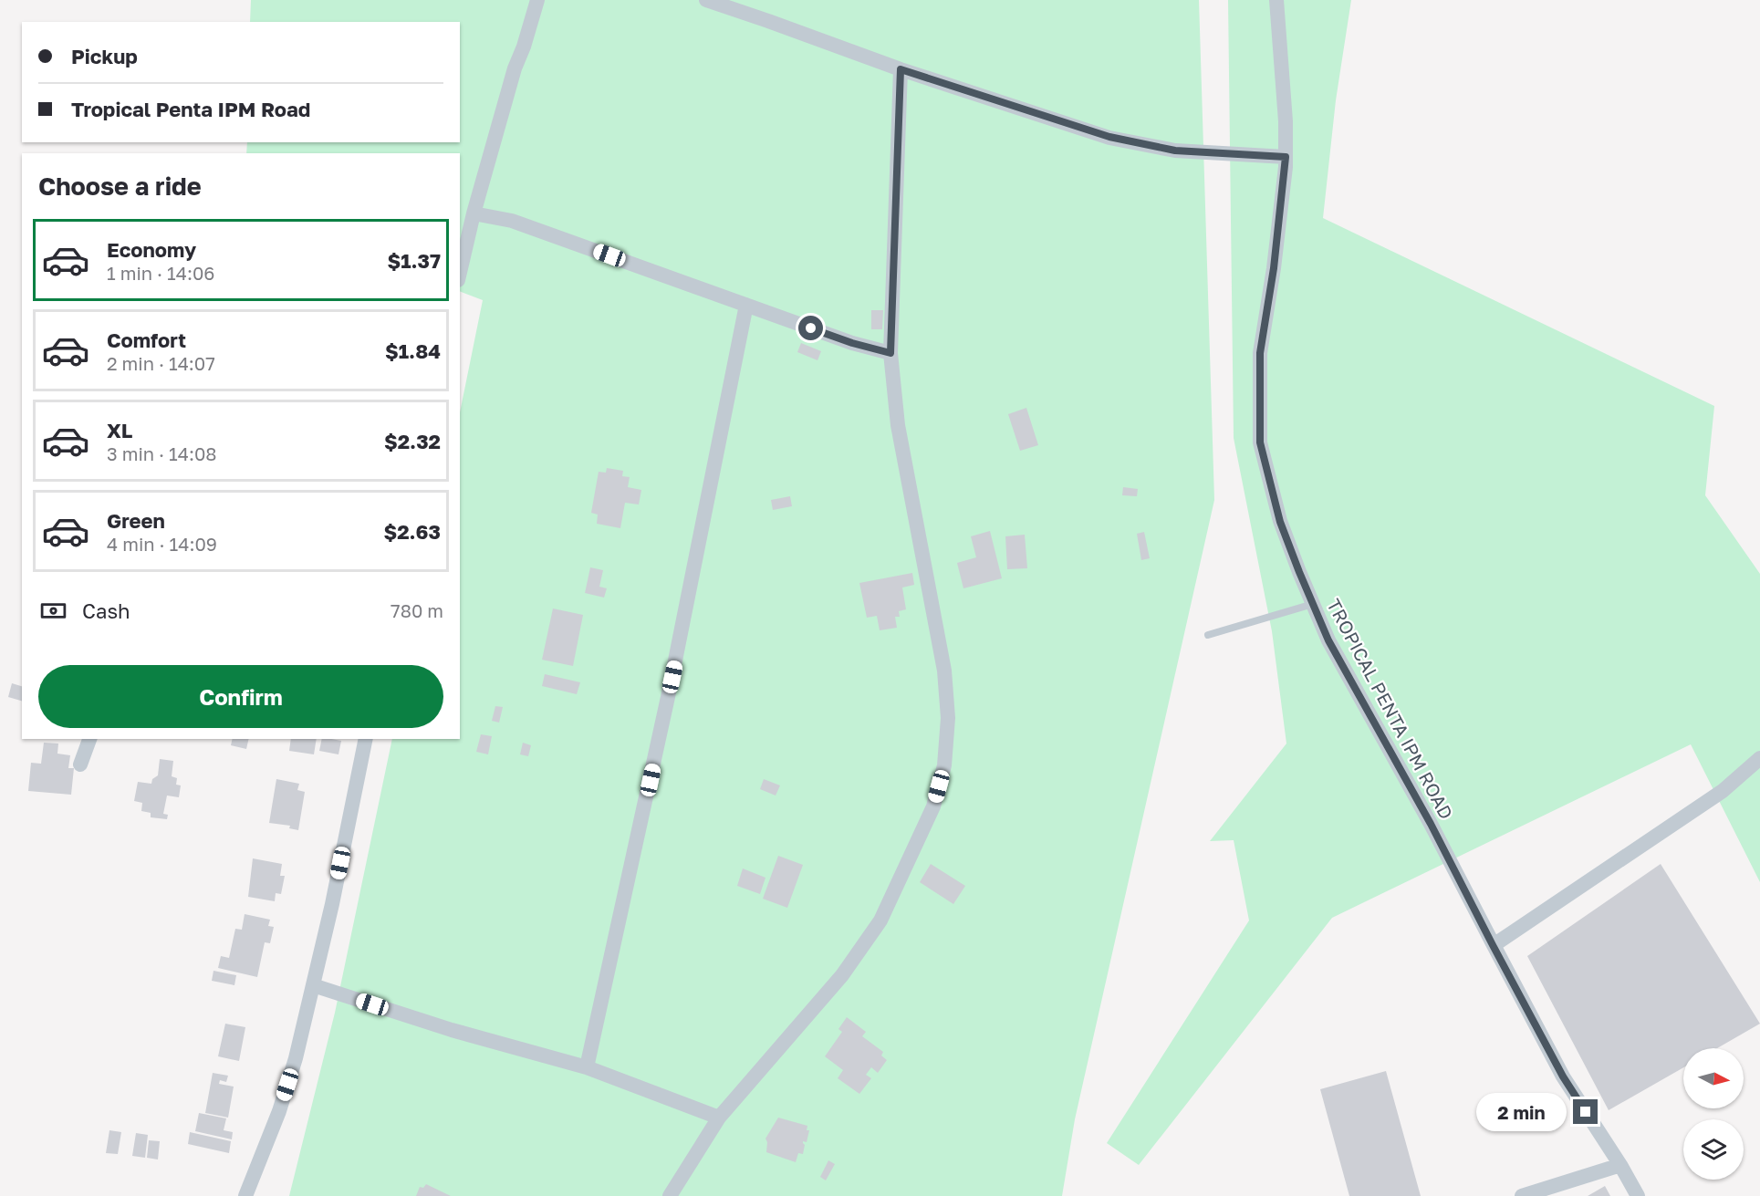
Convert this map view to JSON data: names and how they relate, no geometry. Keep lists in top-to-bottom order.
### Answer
{
  "streets": {
    "street": ["TROPICAL PENTA IPM ROAD"]
  },
  "north": "right",
  "page": {
    "banner": ["Pickup", "Tropical Penta IPM Road"],
    "heading": "Choose a ride",
    "list": [
      {
        "name": "Economy",
        "note": "1 min · 14:06",
        "value": "$1.37"
      },
      {
        "name": "Comfort",
        "note": "2 min · 14:07",
        "value": "$1.84"
      },
      {
        "name": "XL",
        "note": "3 min · 14:08",
        "value": "$2.32"
      },
      {
        "name": "Green",
        "note": "4 min · 14:09",
        "value": "$2.63"
      }
    ],
    "pay": ["Cash", "780 m"],
    "buttons": "Confirm",
    "bubble": "2 min"
  }
}
